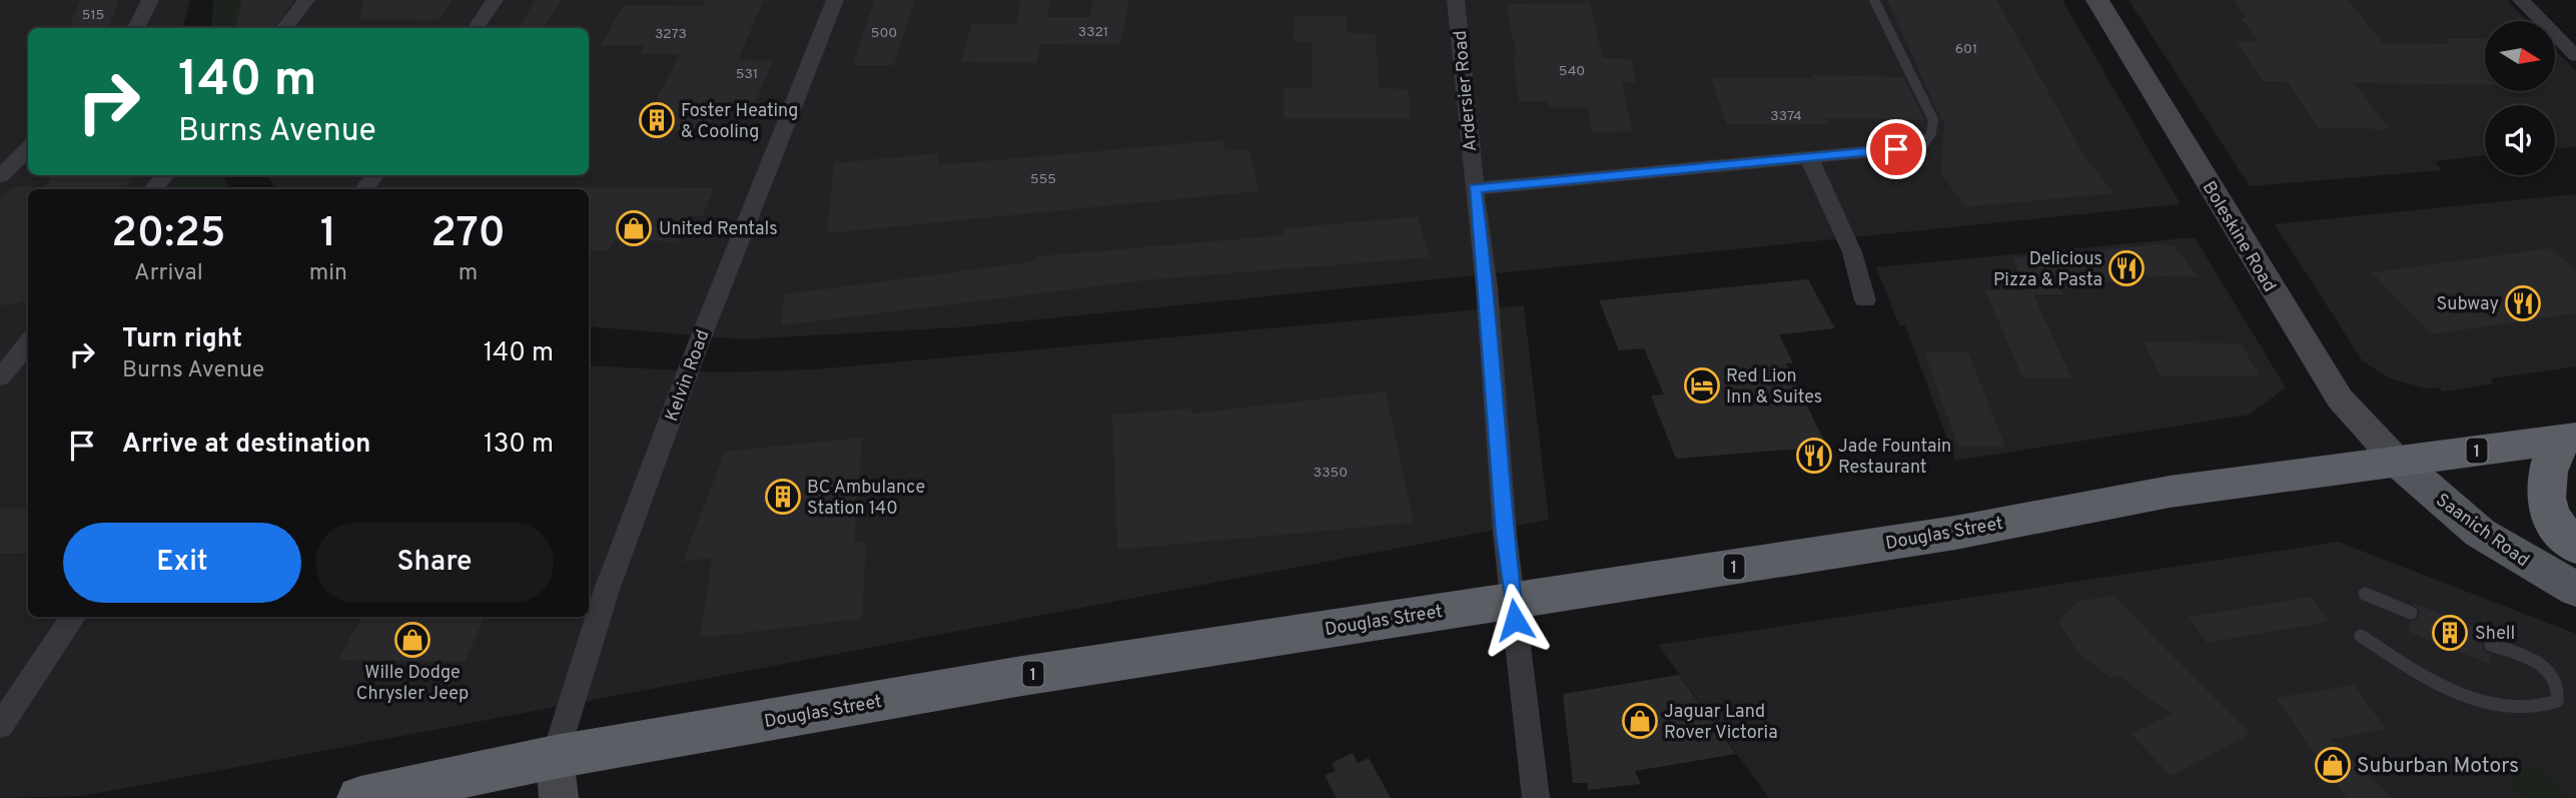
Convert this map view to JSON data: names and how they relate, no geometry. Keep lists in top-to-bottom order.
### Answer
{
  "streets": {
    "highway": ["1", "Douglas Street"],
    "main road": ["Boleskine Road", "Saanich Road"],
    "street": ["Ardersier Road", "Kelvin Road"]
  },
  "crossings": [
    ["Ardersier Road", "Douglas Street"],
    ["Boleskine Road", "Saanich Road"],
    ["Boleskine Road", "Douglas Street"],
    ["Kelvin Road", "Douglas Street"],
    ["Saanich Road", "Douglas Street"]
  ],
  "places": {
    "building": ["Foster Heating & Cooling", "BC Ambulance Station 140", "Shell"],
    "shop": [
      "United Rentals",
      "Wille Dodge Chrysler Jeep",
      "Jaguar Land Rover Victoria",
      "Suburban Motors"
    ],
    "restaurant": ["Delicious Pizza & Pasta", "Subway", "Jade Fountain Restaurant"],
    "hotel": ["Red Lion Inn & Suites"]
  },
  "house_numbers": [
    "515",
    "3321",
    "500",
    "3273",
    "601",
    "540",
    "531",
    "3374",
    "555",
    "3350"
  ],
  "north": "right",
  "page": {
    "turn": ["140 m", "Burns Avenue"],
    "eta": [
      "20:25",
      "Arrival",
      "1",
      "min",
      "270",
      "m"
    ],
    "list": [
      {
        "name": "Turn right",
        "note": "Burns Avenue",
        "value": "140 m"
      },
      {
        "name": "Arrive at destination",
        "value": "130 m"
      }
    ],
    "buttons": ["Exit", "Share"]
  }
}
